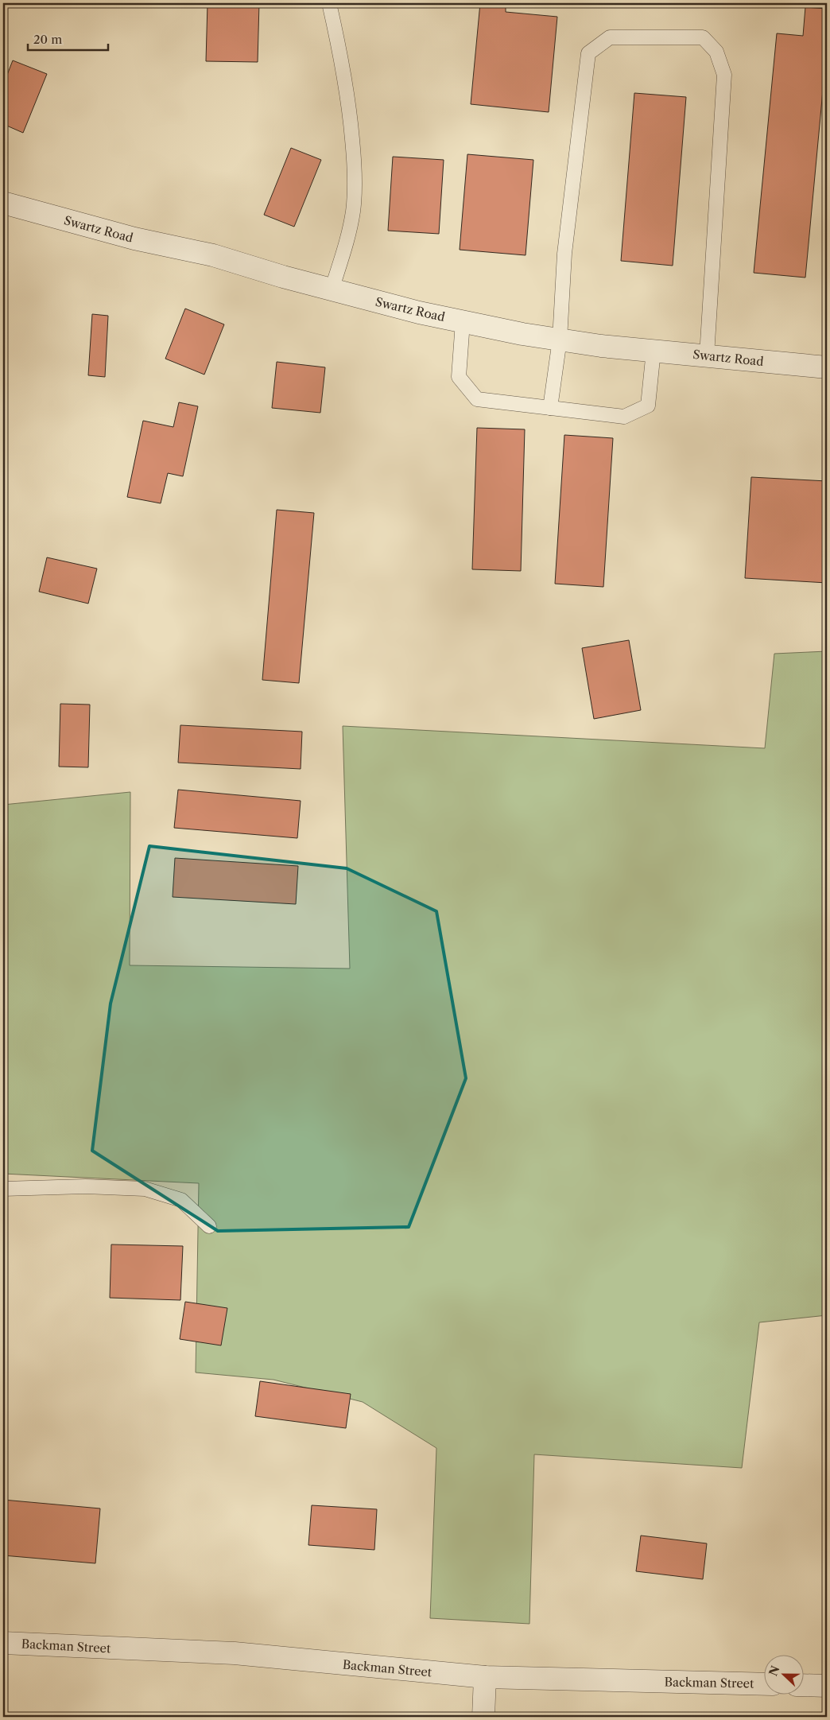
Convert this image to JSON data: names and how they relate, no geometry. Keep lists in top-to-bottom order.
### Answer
{
  "streets": {
    "street": ["Swartz Road", "Backman Street"]
  },
  "scale_bar": "20 m",
  "north": "left"
}
